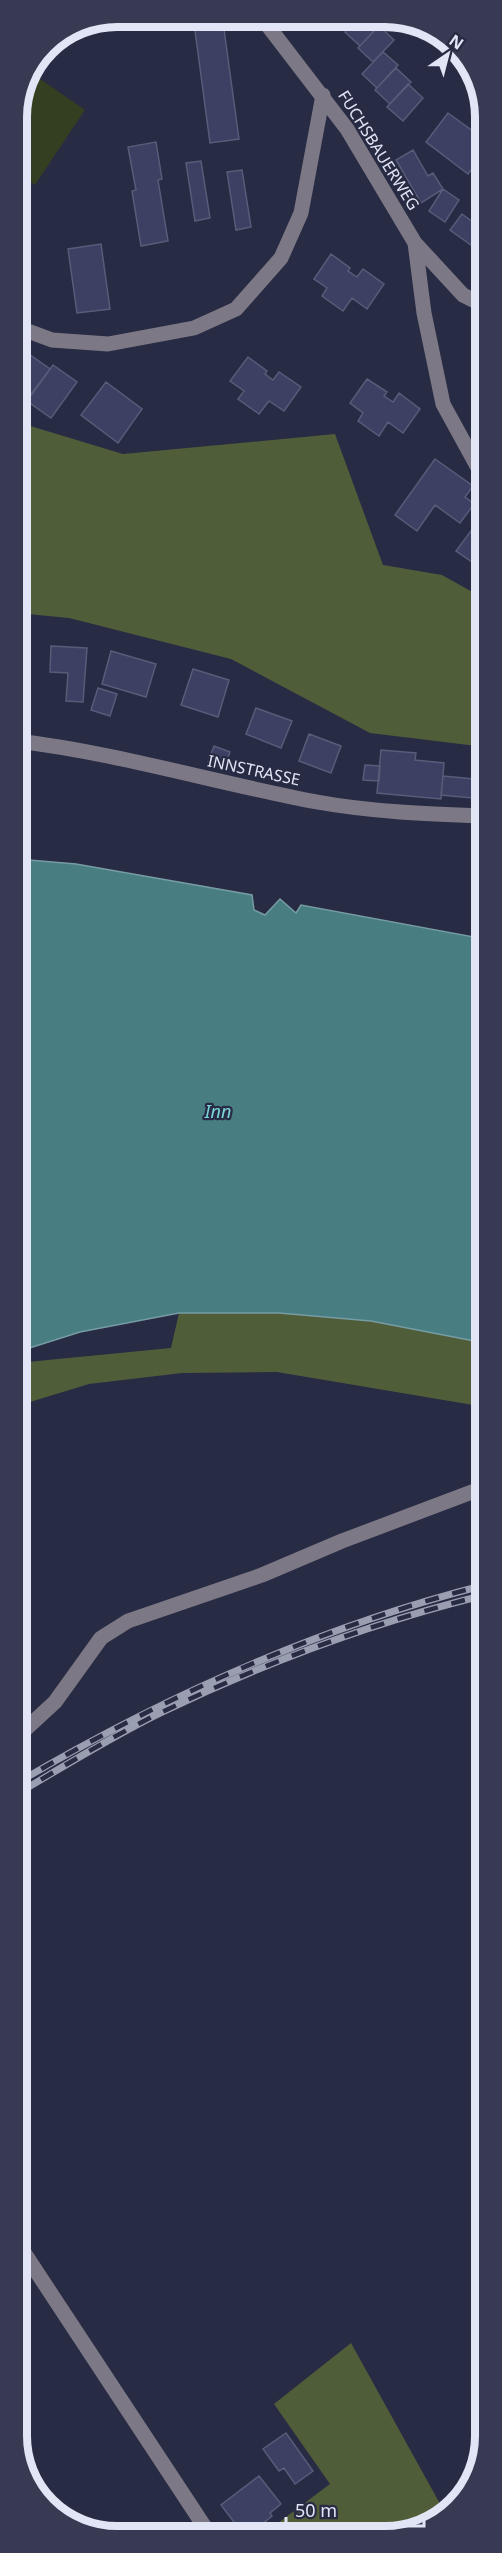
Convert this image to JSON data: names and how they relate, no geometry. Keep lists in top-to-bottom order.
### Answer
{
  "streets": {
    "street": ["FUCHSBAUERWEG", "INNSTRASSE"]
  },
  "water": ["Inn"],
  "scale_bar": "50 m",
  "north": "top right"
}
